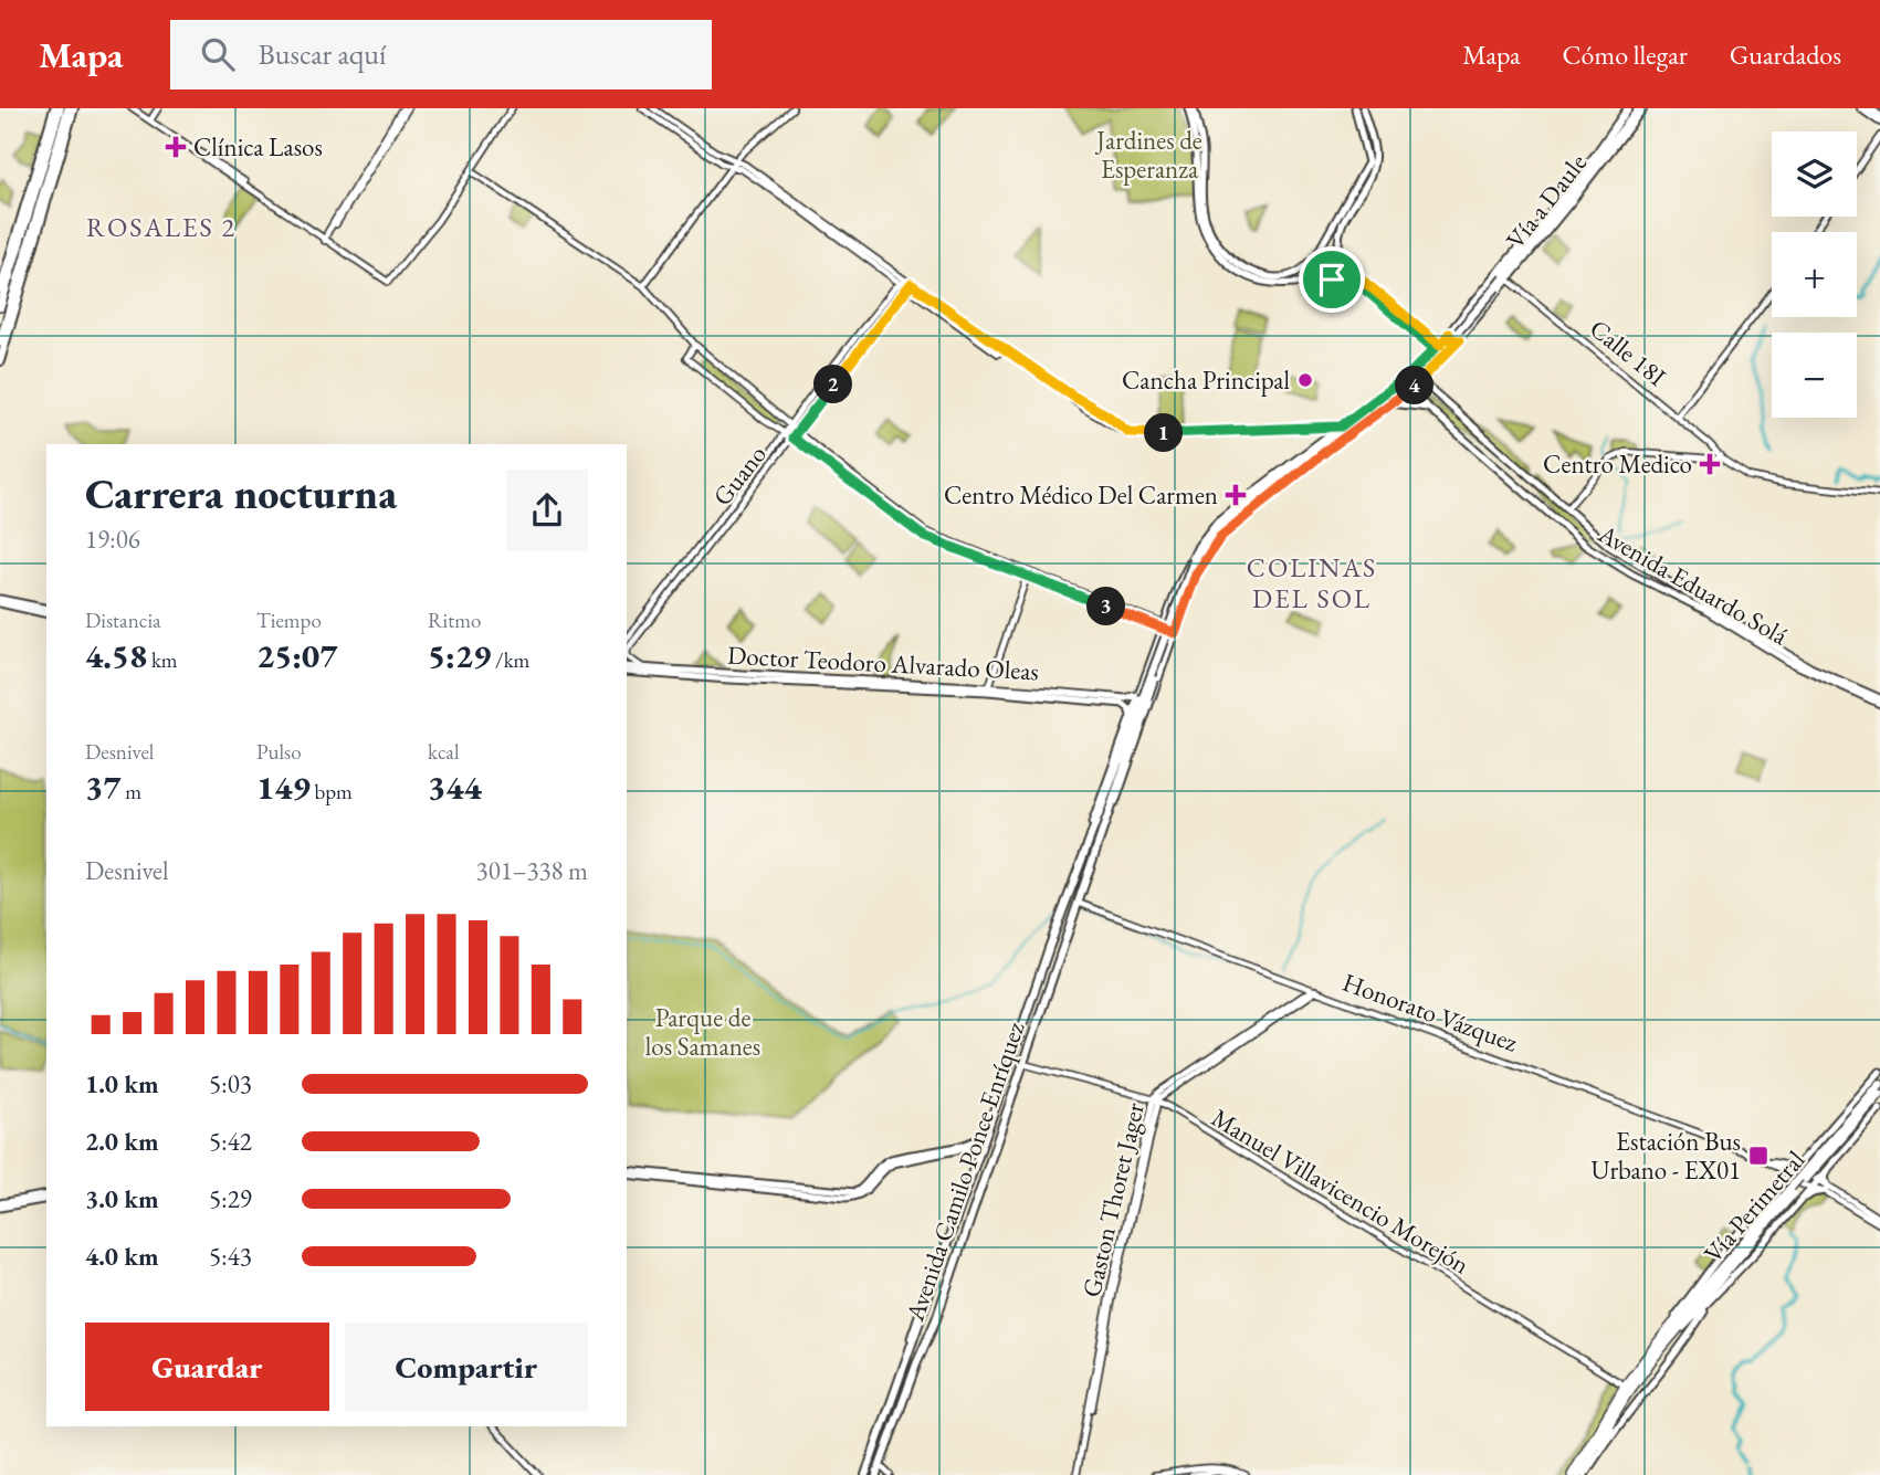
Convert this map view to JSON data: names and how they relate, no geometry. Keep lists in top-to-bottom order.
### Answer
{
  "streets": {
    "highway": ["Vía Perimetral"],
    "main road": [
      "Vía a Daule",
      "Avenida Eduardo Solá",
      "Doctor Teodoro Alvarado Oleas",
      "Avenida Camilo Ponce Enríquez"
    ],
    "street": [
      "Calle 18I",
      "Guano",
      "Honorato Vázquez",
      "Manuel Villavicencio Morejón",
      "Gaston Thoret Jager"
    ]
  },
  "crossings": [
    ["Vía a Daule", "Calle 18I"],
    ["Vía a Daule", "Avenida Camilo Ponce Enríquez"],
    ["Calle 18I", "Avenida Camilo Ponce Enríquez"],
    ["Avenida Eduardo Solá", "Avenida Camilo Ponce Enríquez"],
    ["Doctor Teodoro Alvarado Oleas", "Avenida Camilo Ponce Enríquez"],
    ["Honorato Vázquez", "Avenida Camilo Ponce Enríquez"],
    ["Honorato Vázquez", "Gaston Thoret Jager"],
    ["Honorato Vázquez", "Vía Perimetral"],
    ["Avenida Camilo Ponce Enríquez", "Manuel Villavicencio Morejón"],
    ["Manuel Villavicencio Morejón", "Gaston Thoret Jager"],
    ["Manuel Villavicencio Morejón", "Vía Perimetral"]
  ],
  "districts": ["ROSALES 2", "COLINAS DEL SOL"],
  "parks": ["Jardines de Esperanza", "Parque de los Samanes"],
  "places": {
    "health": ["Clínica Lasos", "Centro Medico", "Centro Médico Del Carmen"],
    "other": ["Cancha Principal"],
    "transit": ["Estación Bus Urbano - EX01"]
  },
  "page": {
    "header": "Mapa",
    "search": "Buscar aquí",
    "nav": ["Mapa", "Cómo llegar", "Guardados"],
    "map_buttons": ["+", "−"],
    "pins": [
      "2",
      "4",
      "1",
      "3"
    ],
    "heading": ["Carrera nocturna", "19:06"],
    "stats": [
      ["Distancia", "4.58 km"],
      ["Tiempo", "25:07"],
      ["Ritmo", "5:29 /km"],
      ["Desnivel", "37 m"],
      ["Pulso", "149 bpm"],
      ["kcal", "344"]
    ],
    "chart": ["Desnivel", "301–338 m"],
    "list": [
      {
        "name": "1.0 km",
        "note": "5:03"
      },
      {
        "name": "2.0 km",
        "note": "5:42"
      },
      {
        "name": "3.0 km",
        "note": "5:29"
      },
      {
        "name": "4.0 km",
        "note": "5:43"
      }
    ],
    "buttons": ["Guardar", "Compartir"]
  }
}
